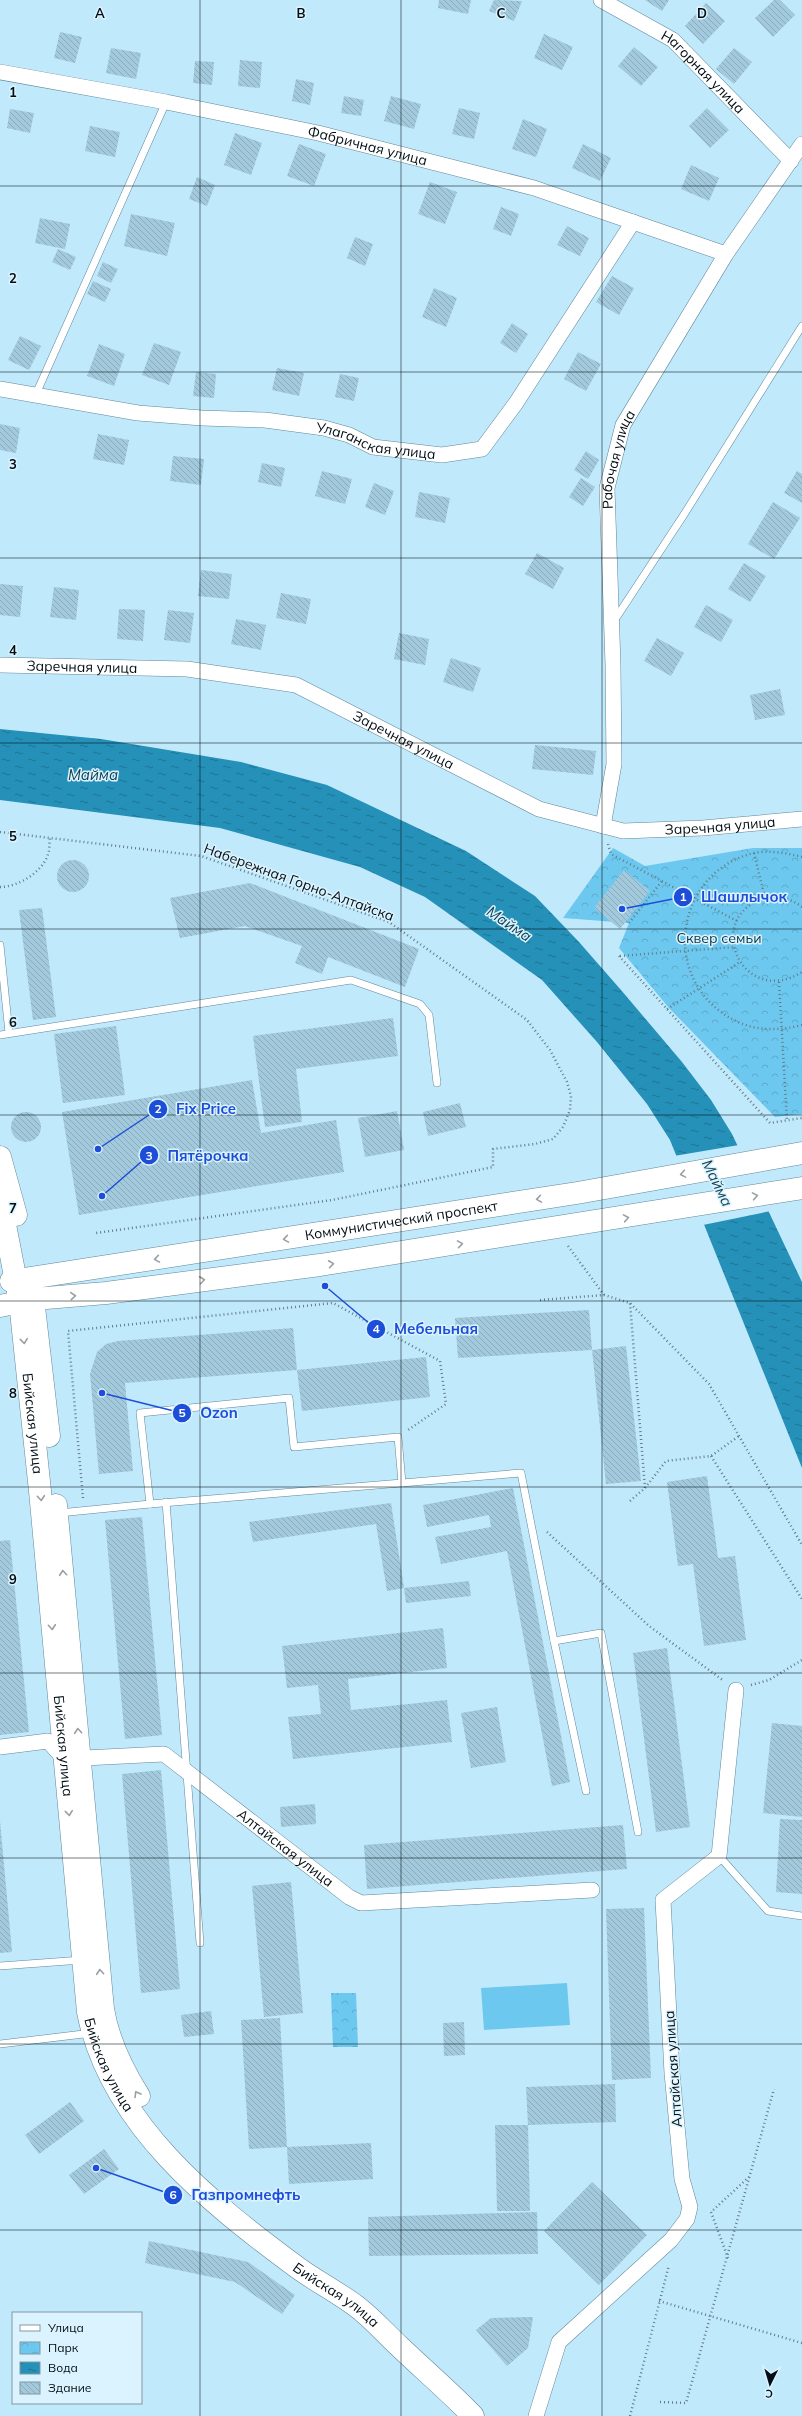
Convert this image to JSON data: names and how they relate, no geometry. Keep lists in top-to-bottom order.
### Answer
{
  "streets": {
    "main road": ["Коммунистический проспект", "Бийская улица"],
    "street": [
      "Нагорная улица",
      "Фабричная улица",
      "Улаганская улица",
      "Рабочая улица",
      "Заречная улица",
      "Алтайская улица"
    ],
    "path": ["Набережная Горно-Алтайска"]
  },
  "crossings": [
    ["Нагорная улица", "Рабочая улица"],
    ["Фабричная улица", "Улаганская улица"],
    ["Фабричная улица", "Рабочая улица"],
    ["Рабочая улица", "Заречная улица"],
    ["Бийская улица", "Алтайская улица"]
  ],
  "water": ["Майма"],
  "parks": ["Сквер семьи"],
  "places": [
    "Шашлычок",
    "Fix Price",
    "Пятёрочка",
    "Мебельная",
    "Ozon",
    "Газпромнефть"
  ],
  "legend": [
    "Улица",
    "Парк",
    "Вода",
    "Здание"
  ],
  "north": "bottom",
  "grid": {
    "columns": [
      "A",
      "B",
      "C",
      "D"
    ],
    "rows": [
      "1",
      "2",
      "3",
      "4",
      "5",
      "6",
      "7",
      "8",
      "9"
    ]
  }
}
